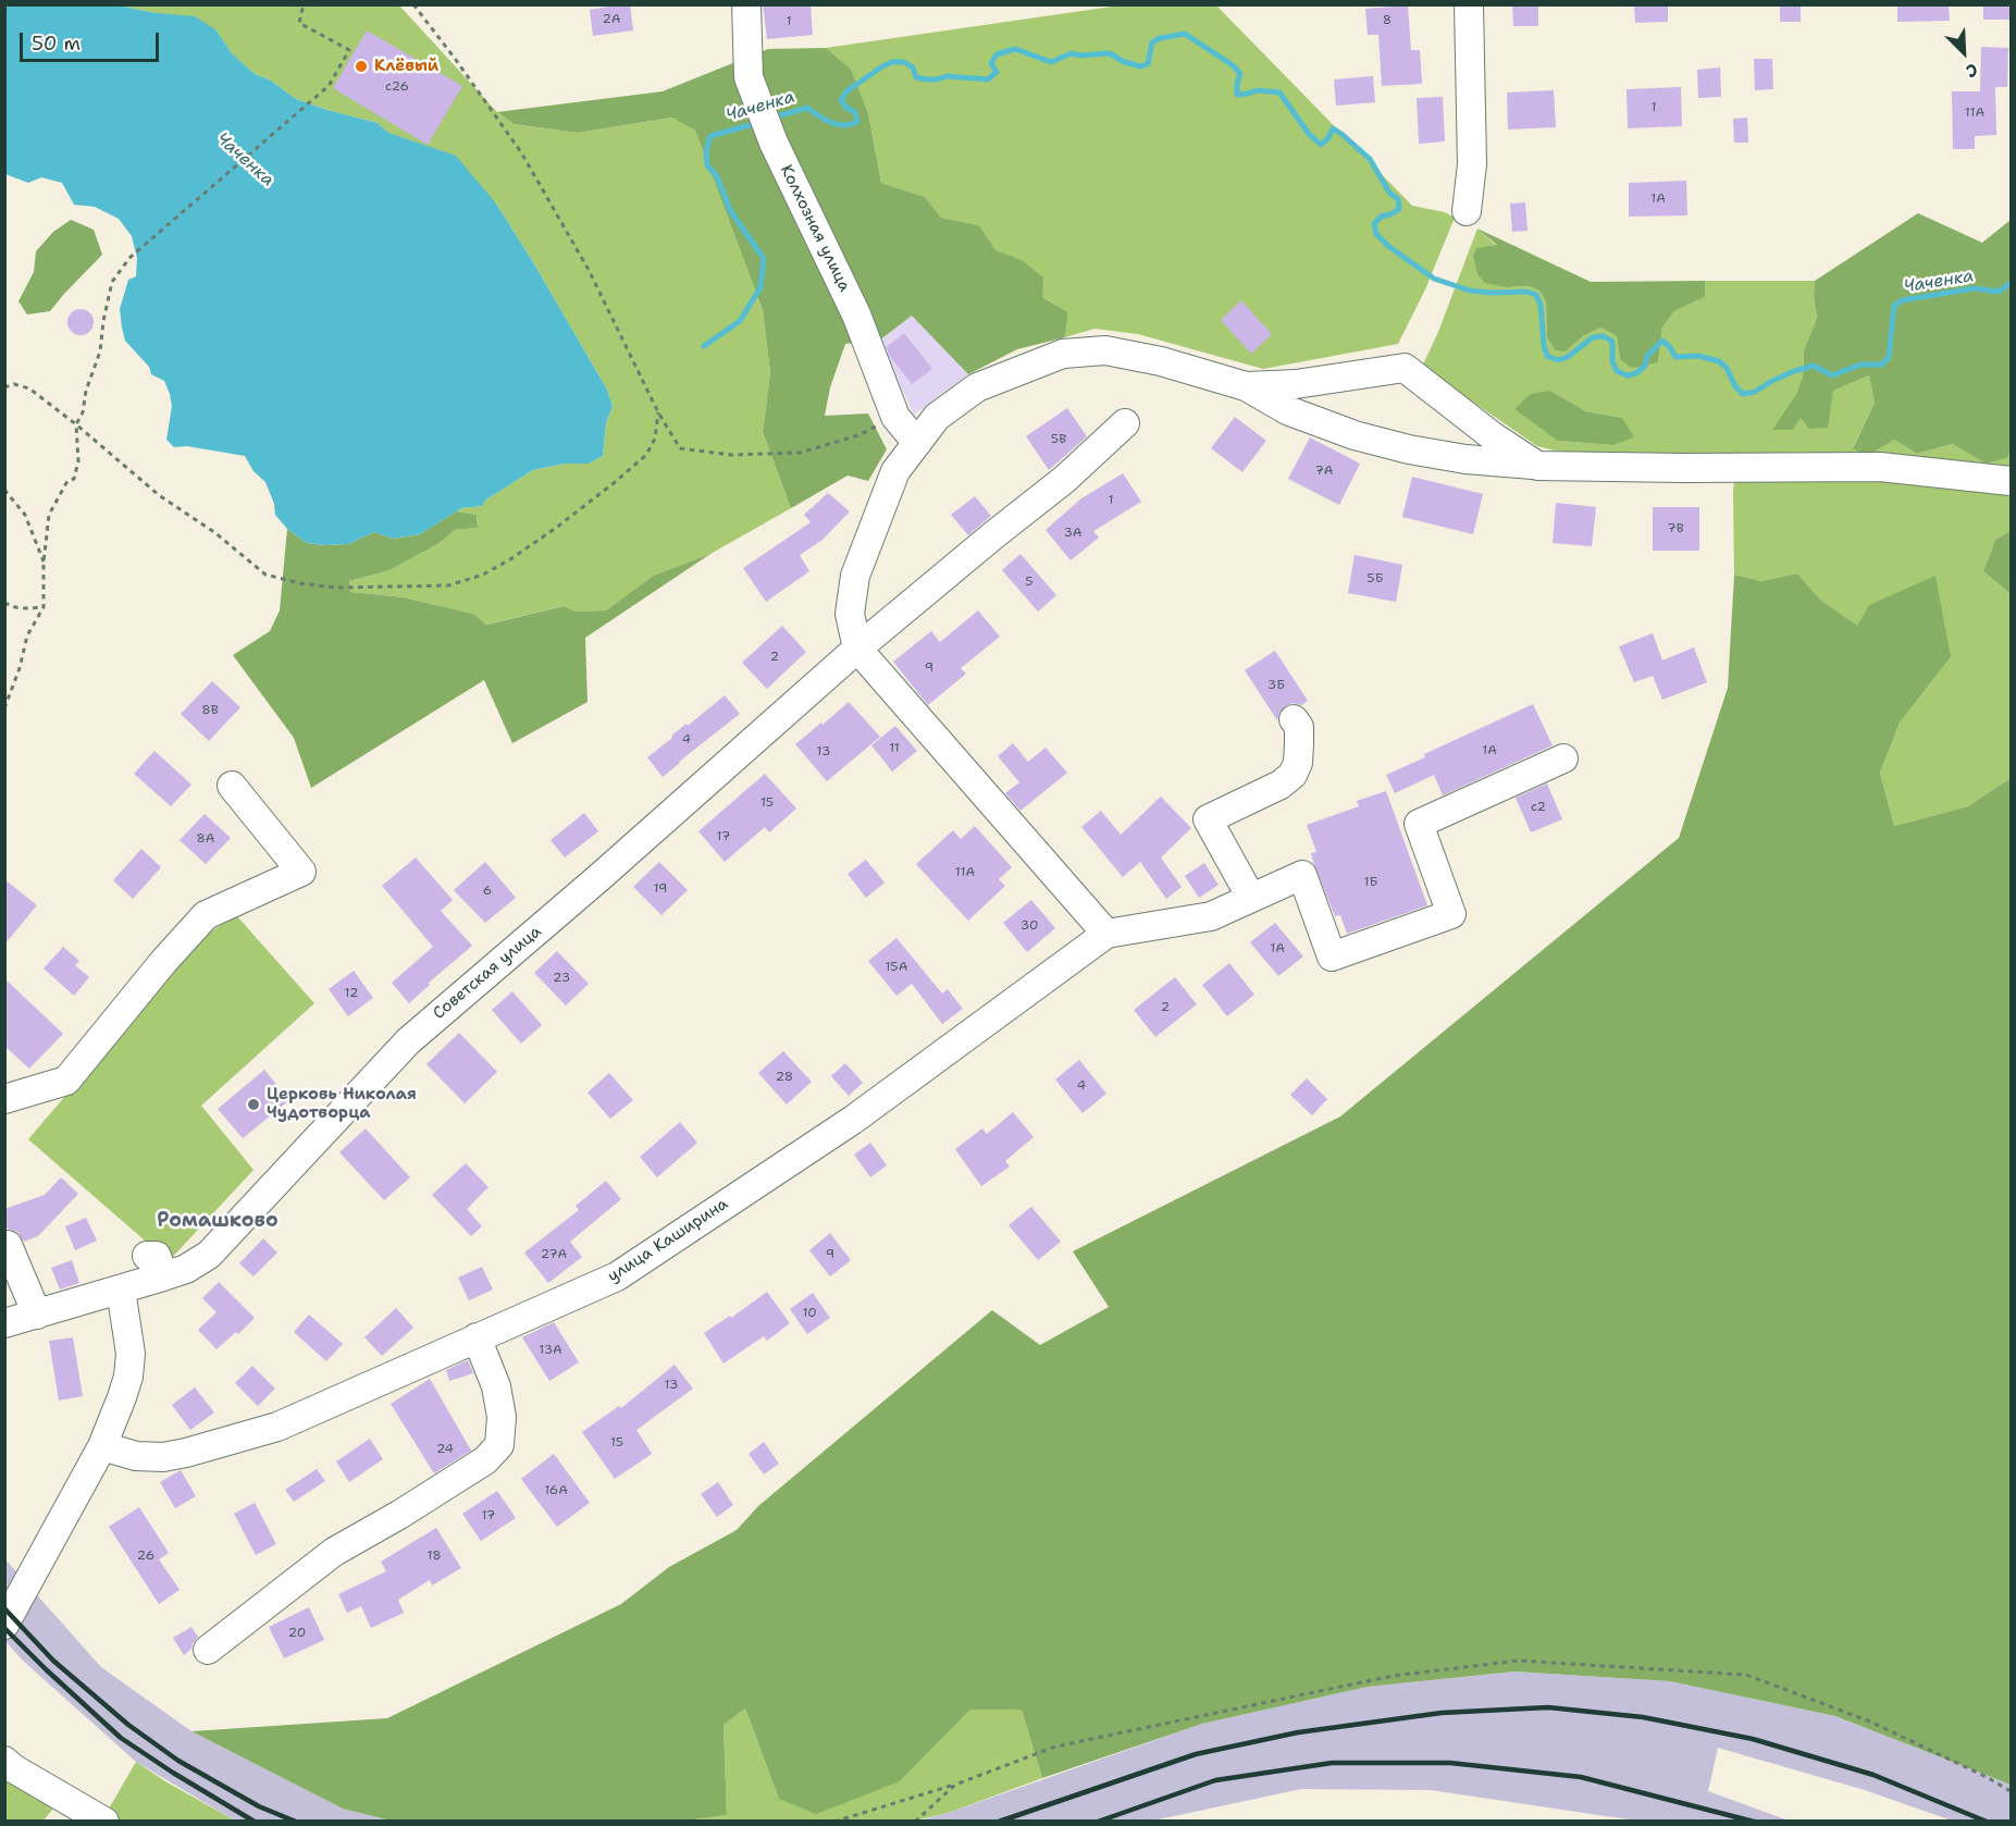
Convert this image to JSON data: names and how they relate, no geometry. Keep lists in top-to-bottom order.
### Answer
{
  "streets": {
    "street": ["Колхозная улица", "Советская улица", "улица Каширина"]
  },
  "districts": ["Ромашково"],
  "water": ["Чаченка"],
  "places": ["Клёвый", "Церковь Николая Чудотворца"],
  "house_numbers": [
    "2А",
    "8",
    "1",
    "с26",
    "1",
    "11А",
    "1А",
    "5В",
    "7А",
    "1",
    "7В",
    "3А",
    "5Б",
    "5",
    "2",
    "9",
    "3Б",
    "8В",
    "4",
    "11",
    "1А",
    "13",
    "15",
    "с2",
    "17",
    "8А",
    "11А",
    "1Б",
    "19",
    "6",
    "30",
    "1А",
    "15А",
    "23",
    "12",
    "2",
    "28",
    "4",
    "27А",
    "9",
    "10",
    "13А",
    "13",
    "15",
    "24",
    "16А",
    "17",
    "26",
    "18",
    "20"
  ],
  "scale_bar": "50 m",
  "north": "bottom right"
}
